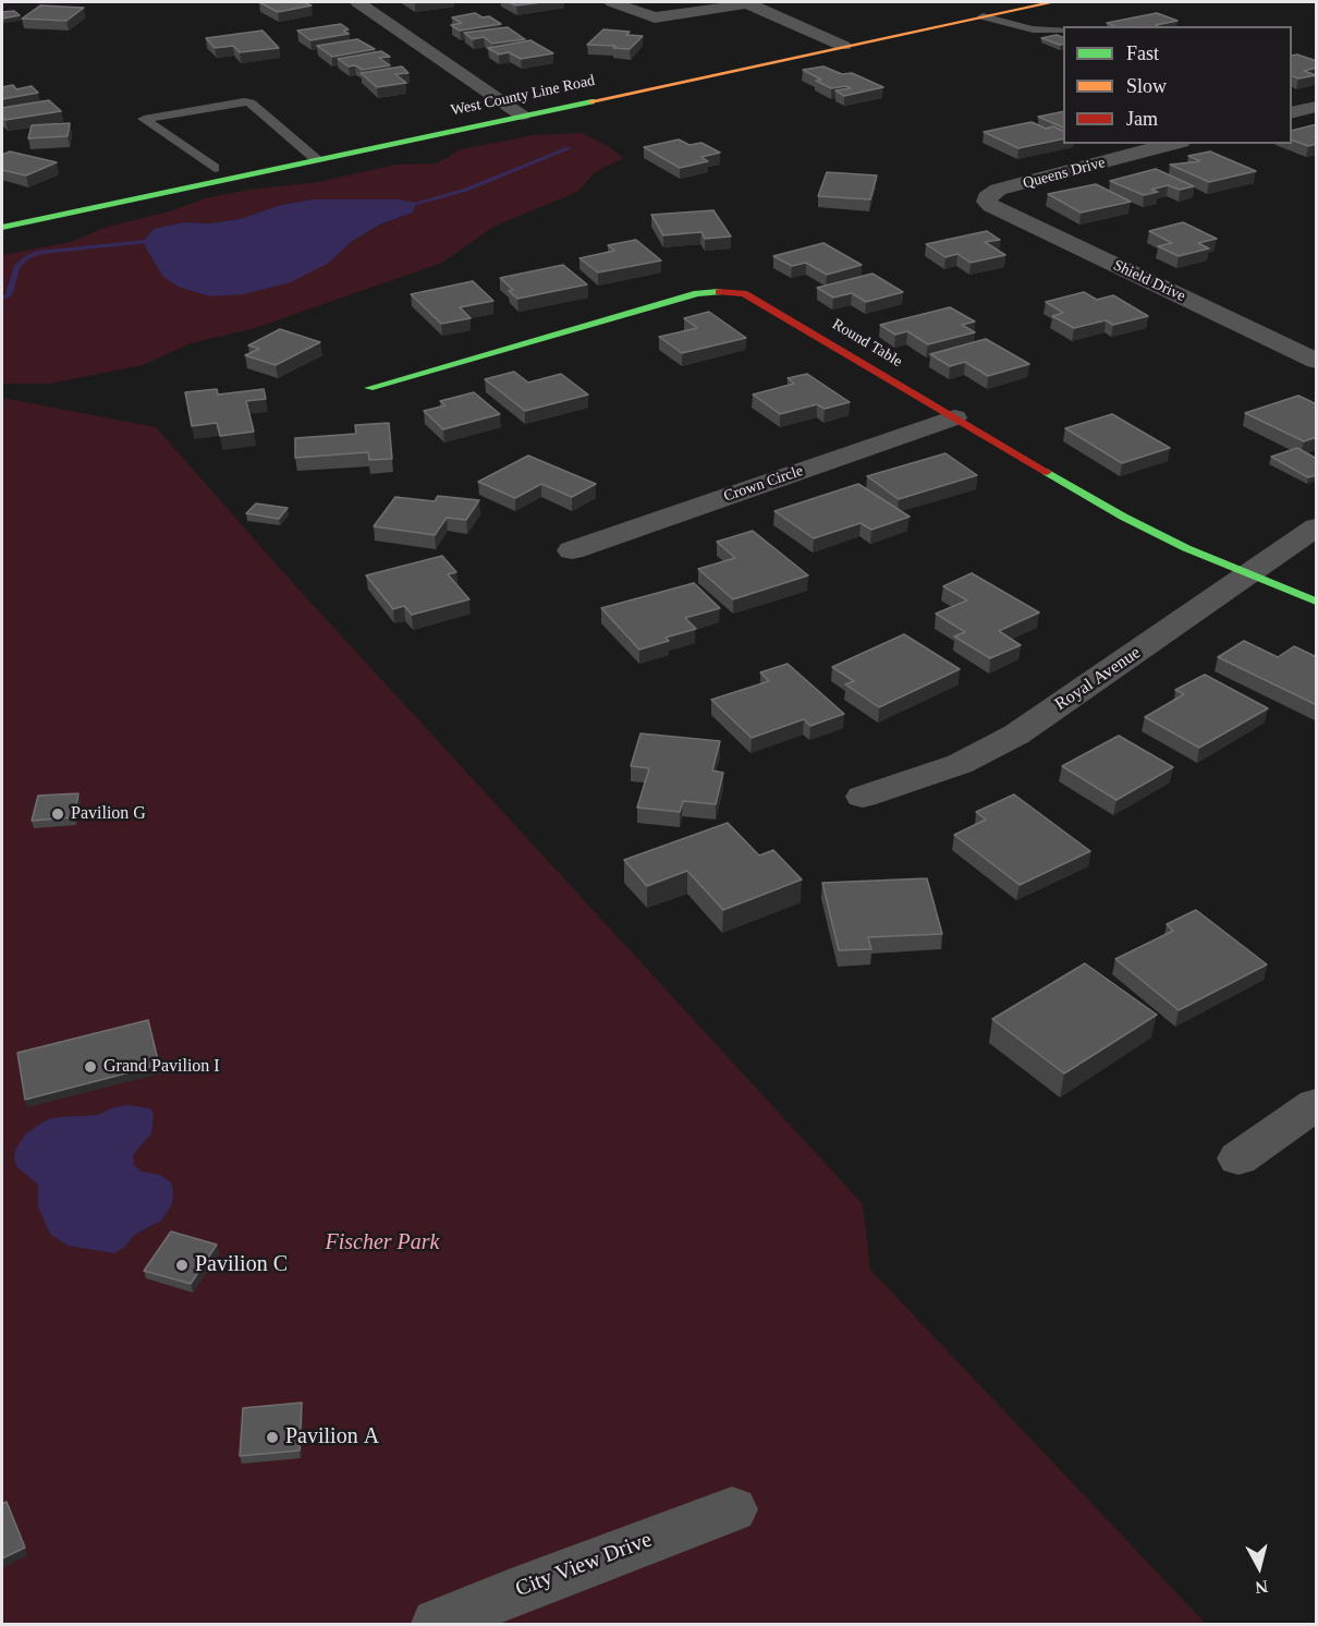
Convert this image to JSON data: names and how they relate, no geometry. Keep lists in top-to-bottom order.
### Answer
{
  "streets": {
    "main road": ["West County Line Road", "Round Table"],
    "street": [
      "Queens Drive",
      "Shield Drive",
      "Crown Circle",
      "Royal Avenue",
      "City View Drive"
    ]
  },
  "crossings": [
    ["Queens Drive", "Shield Drive"],
    ["Round Table", "Crown Circle"],
    ["Round Table", "Royal Avenue"]
  ],
  "parks": ["Fischer Park"],
  "places": [
    "Pavilion G",
    "Grand Pavilion I",
    "Pavilion C",
    "Pavilion A"
  ],
  "legend": ["Fast", "Slow", "Jam"],
  "north": "bottom"
}
